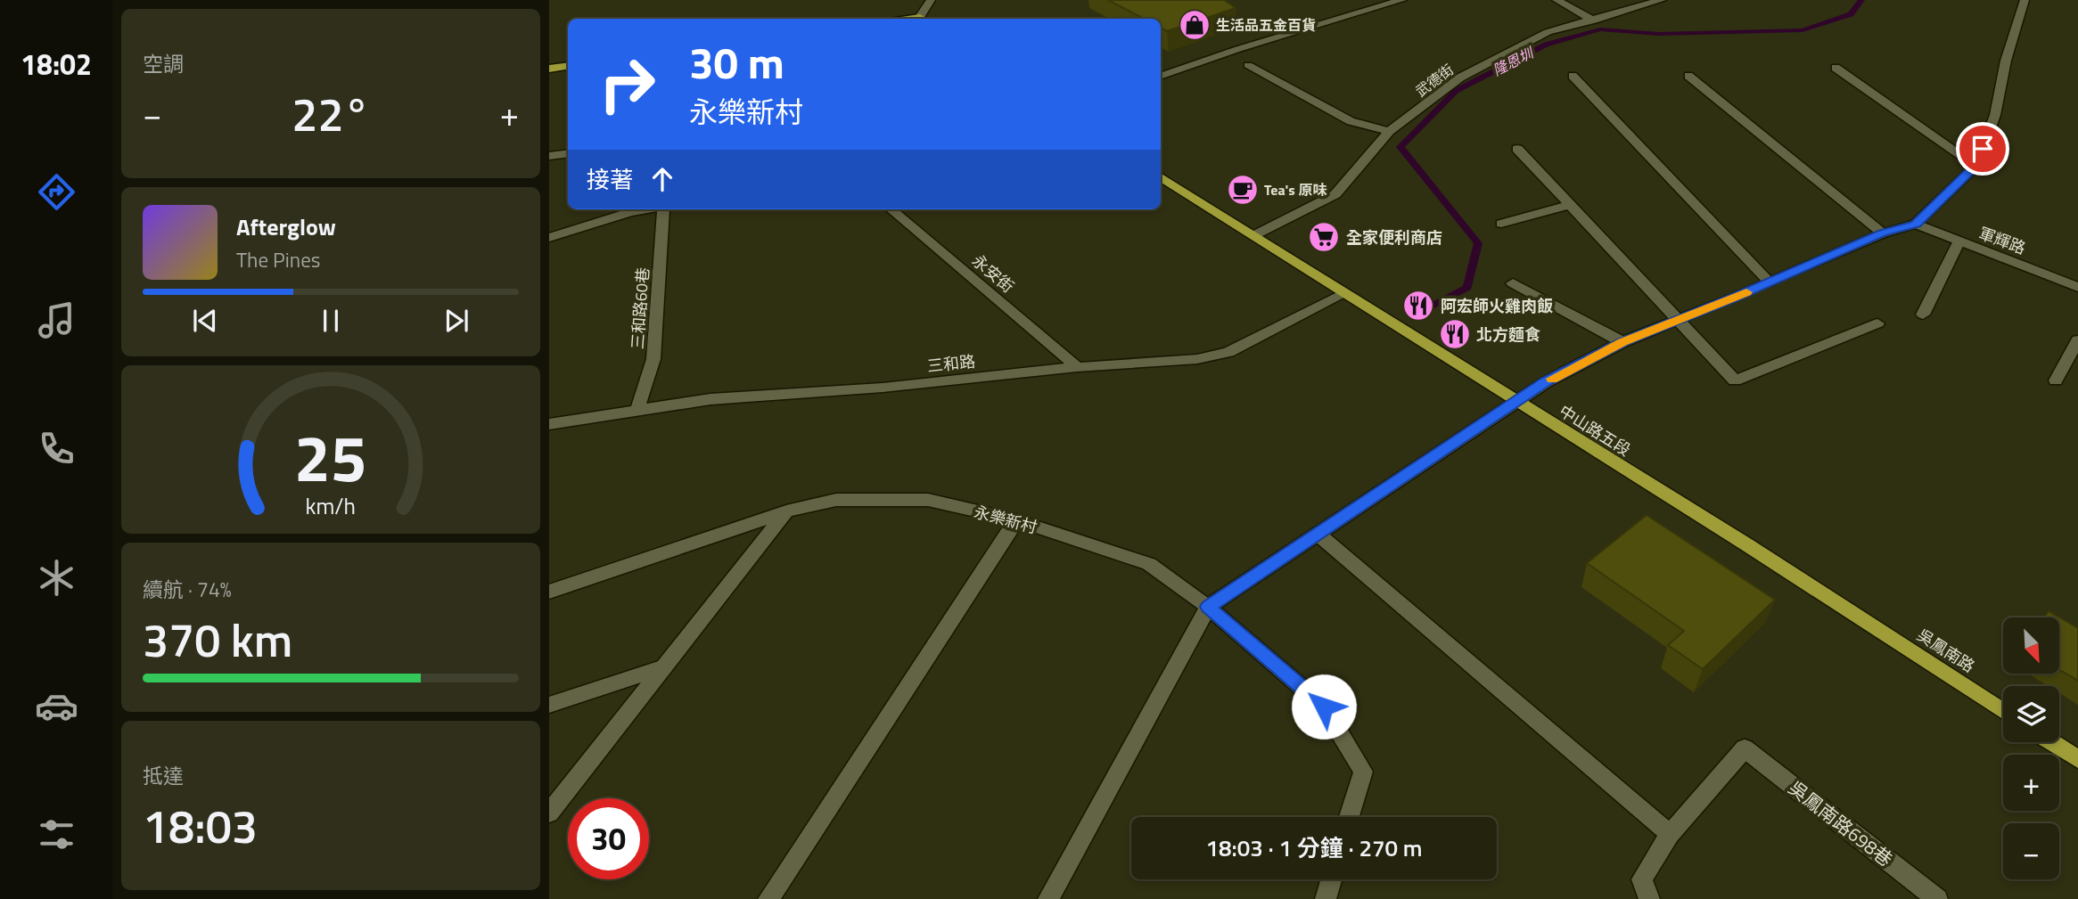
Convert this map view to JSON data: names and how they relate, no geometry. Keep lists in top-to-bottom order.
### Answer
{
  "streets": {
    "main road": ["中山路五段", "吳鳳南路"],
    "street": [
      "武德街",
      "軍輝路",
      "永安街",
      "三和路60巷",
      "三和路",
      "永樂新村",
      "吳鳳南路698巷"
    ]
  },
  "crossings": [
    ["武德街", "中山路五段"],
    ["永安街", "三和路"],
    ["三和路60巷", "三和路"],
    ["三和路", "中山路五段"],
    ["中山路五段", "吳鳳南路"]
  ],
  "water": ["隆恩圳"],
  "places": {
    "shop": ["生活品五金百貨"],
    "cafe": ["Tea's 原味"],
    "supermarket": ["全家便利商店"],
    "restaurant": ["阿宏師火雞肉飯", "北方麵食"]
  },
  "north": "bottom right",
  "page": {
    "tabs": "18:02",
    "tile": [
      "空調",
      ["續航 · 74%", "370 km"],
      ["抵達", "18:03"]
    ],
    "turn": ["30 m", "永樂新村"],
    "heat": ["−", "22°", "+"],
    "then": "接著",
    "song": ["Afterglow", "The Pines"],
    "map_buttons": ["+", "−"],
    "limit": "30",
    "trip": "18:03 · 1 分鐘 · 270 m",
    "gauge": ["25", "km/h"]
  }
}
